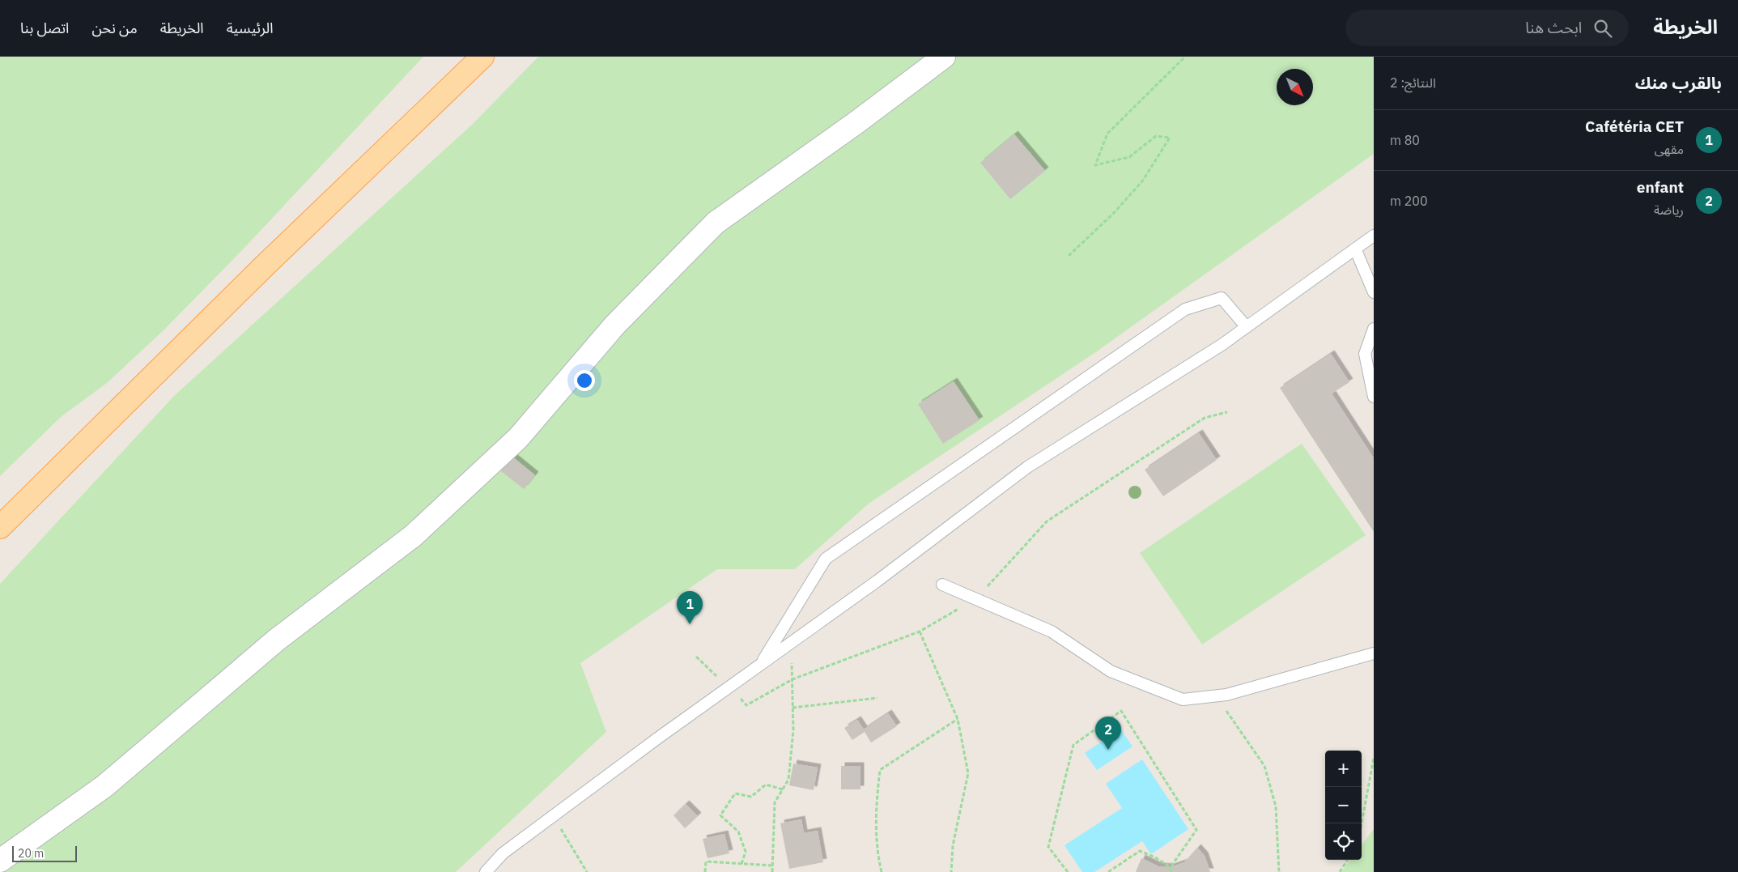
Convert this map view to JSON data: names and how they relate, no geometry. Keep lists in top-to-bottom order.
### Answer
{
  "scale_bar": "20 m",
  "north": "bottom right",
  "page": {
    "header": "الخريطة",
    "search": "ابحث هنا",
    "nav": [
      "الرئيسية",
      "الخريطة",
      "من نحن",
      "اتصل بنا"
    ],
    "heading": ["بالقرب منك", "النتائج: 2"],
    "list": [
      {
        "mark": "1",
        "name": "Cafétéria CET",
        "note": "مقهى",
        "value": "80 m"
      },
      {
        "mark": "2",
        "name": "enfant",
        "note": "رياضة",
        "value": "200 m"
      }
    ],
    "pins": ["1", "2"],
    "map_buttons": ["+", "−"],
    "scale": "20 m"
  }
}
